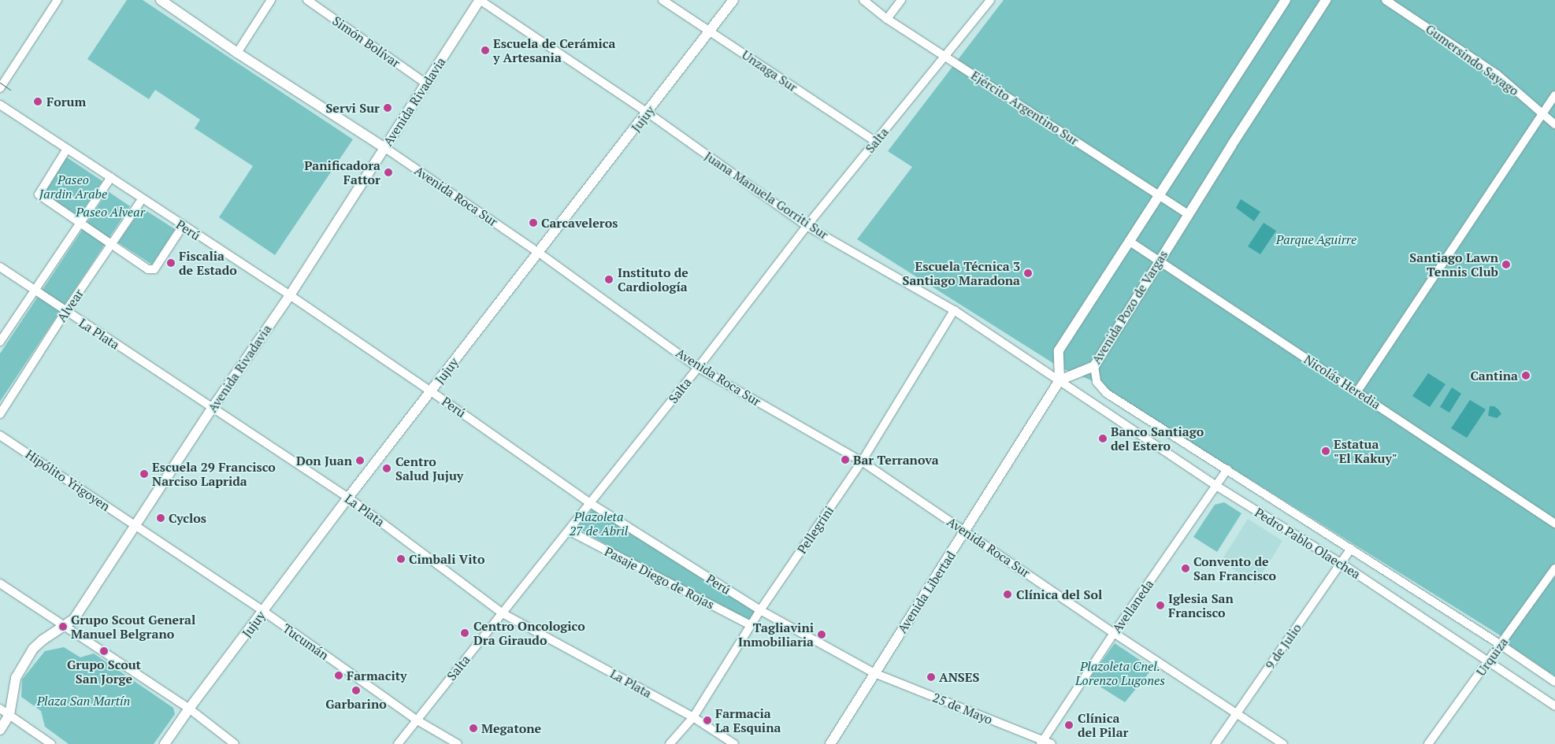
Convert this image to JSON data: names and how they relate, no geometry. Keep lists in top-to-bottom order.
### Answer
{
  "streets": {
    "main road": [
      "Avenida Rivadavia",
      "Jujuy",
      "Avenida Roca Sur",
      "Avenida Pozo de Vargas",
      "Avenida Libertad"
    ],
    "street": [
      "Simón Bolívar",
      "Gumersindo Sayago",
      "Unzaga Sur",
      "Ejército Argentino Sur",
      "Salta",
      "Juana Manuela Gorriti Sur",
      "Perú",
      "Alvear",
      "La Plata",
      "Nicolás Heredia",
      "Hipólito Yrigoyen",
      "Pellegrini",
      "Pedro Pablo Olaechea",
      "Pasaje Diego de Rojas",
      "Avellaneda",
      "Tucumán",
      "9 de Julio",
      "Urquiza",
      "25 de Mayo"
    ]
  },
  "crossings": [
    ["Simón Bolívar", "Avenida Rivadavia"],
    ["Unzaga Sur", "Jujuy"],
    ["Unzaga Sur", "Salta"],
    ["Avenida Rivadavia", "Juana Manuela Gorriti Sur"],
    ["Avenida Rivadavia", "Avenida Roca Sur"],
    ["Avenida Rivadavia", "Perú"],
    ["Avenida Rivadavia", "La Plata"],
    ["Avenida Rivadavia", "Hipólito Yrigoyen"],
    ["Avenida Rivadavia", "Tucumán"],
    ["Ejército Argentino Sur", "Salta"],
    ["Ejército Argentino Sur", "Avenida Pozo de Vargas"],
    ["Jujuy", "Juana Manuela Gorriti Sur"],
    ["Jujuy", "Avenida Roca Sur"],
    ["Jujuy", "Perú"],
    ["Jujuy", "La Plata"],
    ["Jujuy", "Tucumán"],
    ["Salta", "Juana Manuela Gorriti Sur"],
    ["Salta", "Avenida Roca Sur"],
    ["Salta", "Perú"],
    ["Salta", "La Plata"],
    ["Salta", "Pasaje Diego de Rojas"],
    ["Salta", "Tucumán"],
    ["Juana Manuela Gorriti Sur", "Avenida Pozo de Vargas"],
    ["Juana Manuela Gorriti Sur", "Pellegrini"],
    ["Juana Manuela Gorriti Sur", "Pedro Pablo Olaechea"],
    ["Juana Manuela Gorriti Sur", "Avenida Libertad"],
    ["Avenida Roca Sur", "Pellegrini"],
    ["Avenida Roca Sur", "Avenida Libertad"],
    ["Avenida Roca Sur", "Avellaneda"],
    ["Avenida Roca Sur", "9 de Julio"],
    ["Perú", "Alvear"],
    ["Perú", "Pellegrini"],
    ["Perú", "Avenida Libertad"],
    ["Perú", "25 de Mayo"],
    ["Alvear", "La Plata"],
    ["Avenida Pozo de Vargas", "Nicolás Heredia"],
    ["Avenida Pozo de Vargas", "Pedro Pablo Olaechea"],
    ["Avenida Pozo de Vargas", "Avenida Libertad"],
    ["La Plata", "Pellegrini"],
    ["Hipólito Yrigoyen", "Tucumán"],
    ["Pellegrini", "Pasaje Diego de Rojas"],
    ["Pedro Pablo Olaechea", "Avenida Libertad"],
    ["Pedro Pablo Olaechea", "Avellaneda"],
    ["Pedro Pablo Olaechea", "9 de Julio"],
    ["Pedro Pablo Olaechea", "Urquiza"],
    ["Avenida Libertad", "25 de Mayo"],
    ["Avellaneda", "25 de Mayo"]
  ],
  "parks": [
    "Paseo Jardin Arabe",
    "Paseo Alvear",
    "Parque Aguirre",
    "Plazoleta 27 de Abril",
    "Plazoleta Cnel. Lorenzo Lugones",
    "Plaza San Martín"
  ],
  "places": [
    "Escuela de Cerámica y Artesania",
    "Forum",
    "Servi Sur",
    "Panificadora Fattor",
    "Carcaveleros",
    "Fiscalia de Estado",
    "Santiago Lawn Tennis Club",
    "Escuela Técnica 3 Santiago Maradona",
    "Instituto de Cardiología",
    "Cantina",
    "Banco Santiago del Estero",
    "Estatua \"El Kakuy\"",
    "Bar Terranova",
    "Don Juan",
    "Centro Salud Jujuy",
    "Escuela 29 Francisco Narciso Laprida",
    "Cyclos",
    "Cimbali Vito",
    "Convento de San Francisco",
    "Clínica del Sol",
    "Iglesia San Francisco",
    "Grupo Scout General Manuel Belgrano",
    "Centro Oncologico Dra Giraudo",
    "Tagliavini Inmobiliaria",
    "Grupo Scout San Jorge",
    "Farmacity",
    "ANSES",
    "Garbarino",
    "Farmacia La Esquina",
    "Clínica del Pilar",
    "Megatone"
  ]
}
